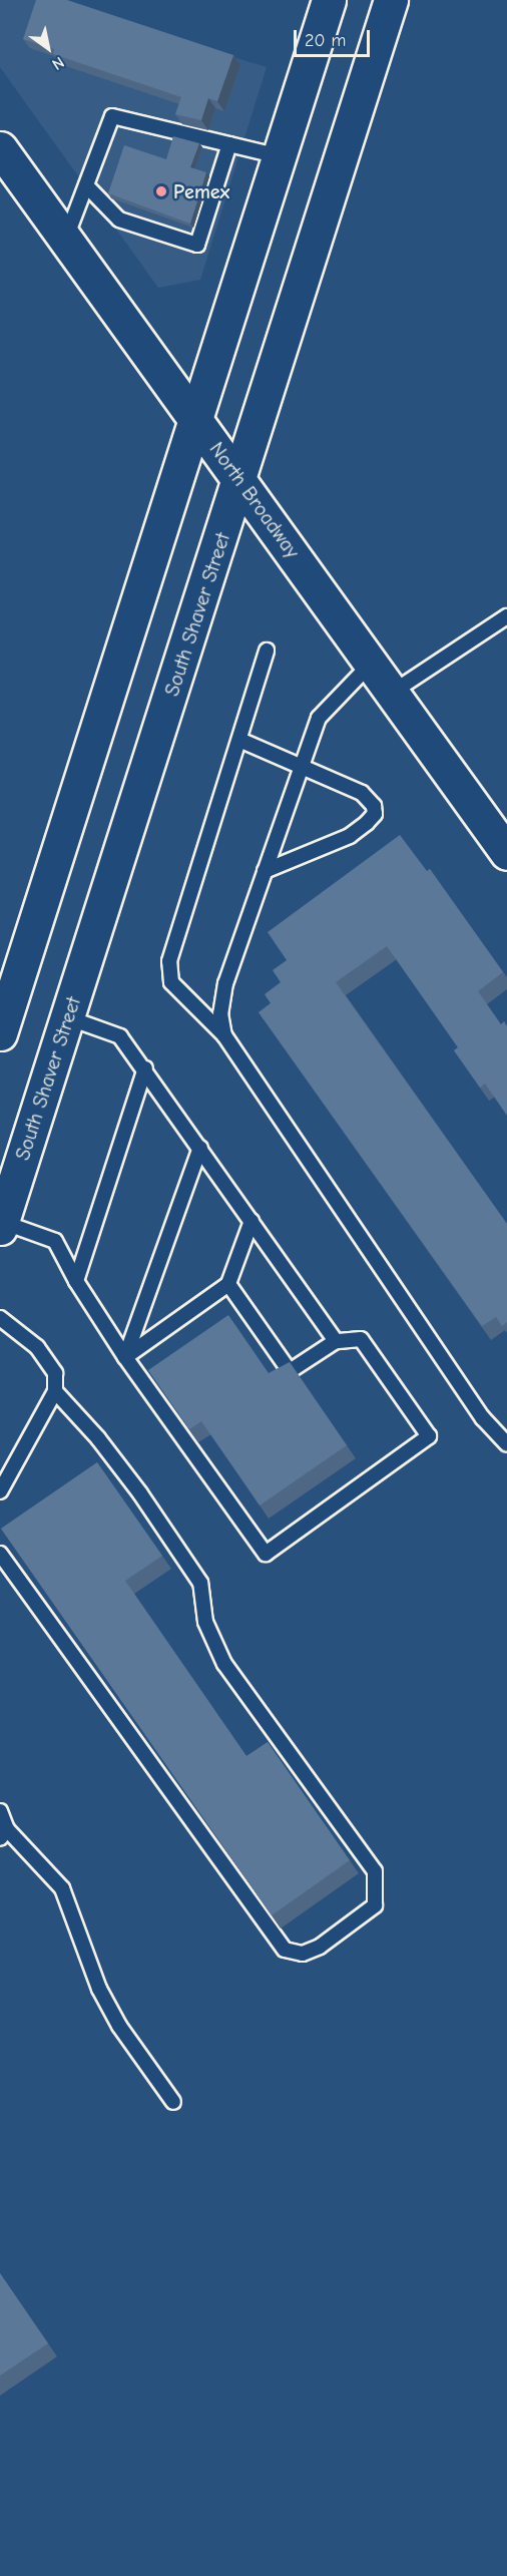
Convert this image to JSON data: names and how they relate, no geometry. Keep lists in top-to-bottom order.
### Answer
{
  "streets": {
    "main road": ["North Broadway", "South Shaver Street"]
  },
  "crossings": [
    ["North Broadway", "South Shaver Street"]
  ],
  "places": ["Pemex"],
  "scale_bar": "20 m",
  "north": "bottom right"
}
